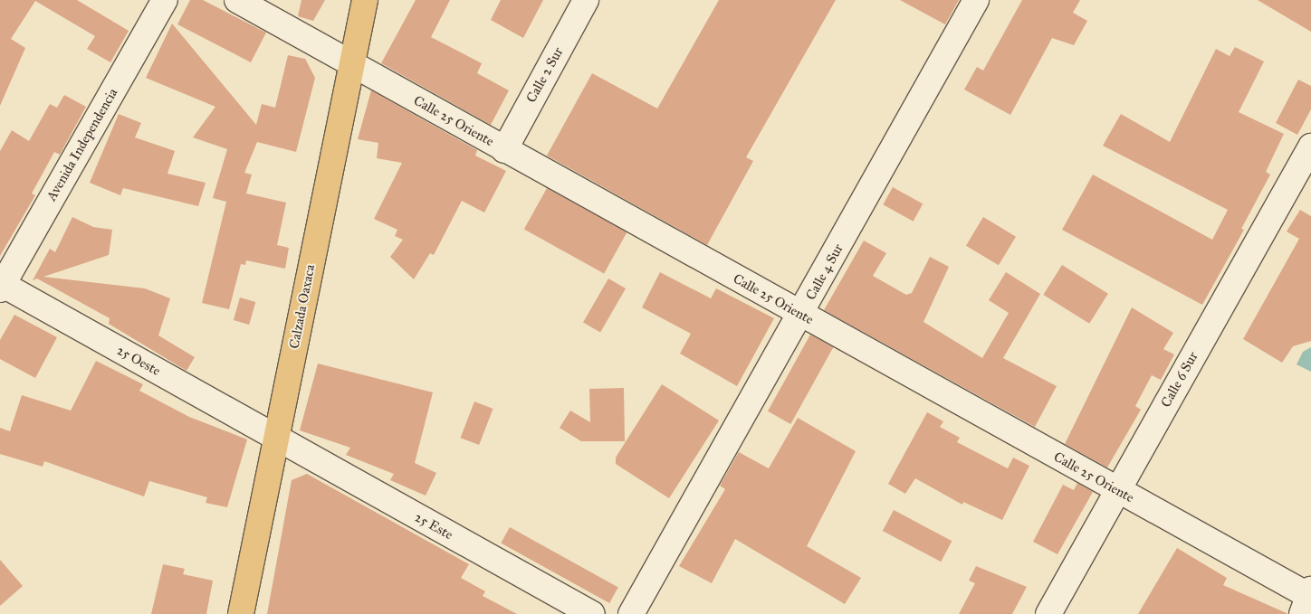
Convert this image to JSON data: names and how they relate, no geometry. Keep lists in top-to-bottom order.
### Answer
{
  "streets": {
    "main road": ["Calzada Oaxaca"],
    "street": [
      "Calle 2 Sur",
      "Calle 25 Oriente",
      "Avenida Independencia",
      "Calle 4 Sur",
      "25 Oeste",
      "Calle 6 Sur",
      "25 Este"
    ]
  },
  "crossings": [
    ["Calle 2 Sur", "Calle 25 Oriente"],
    ["Calle 25 Oriente", "Calle 4 Sur"],
    ["Calle 25 Oriente", "Calzada Oaxaca"],
    ["Calle 25 Oriente", "Calle 6 Sur"],
    ["Avenida Independencia", "25 Oeste"],
    ["Calzada Oaxaca", "25 Oeste"],
    ["Calzada Oaxaca", "25 Este"],
    ["25 Oeste", "25 Este"]
  ]
}
